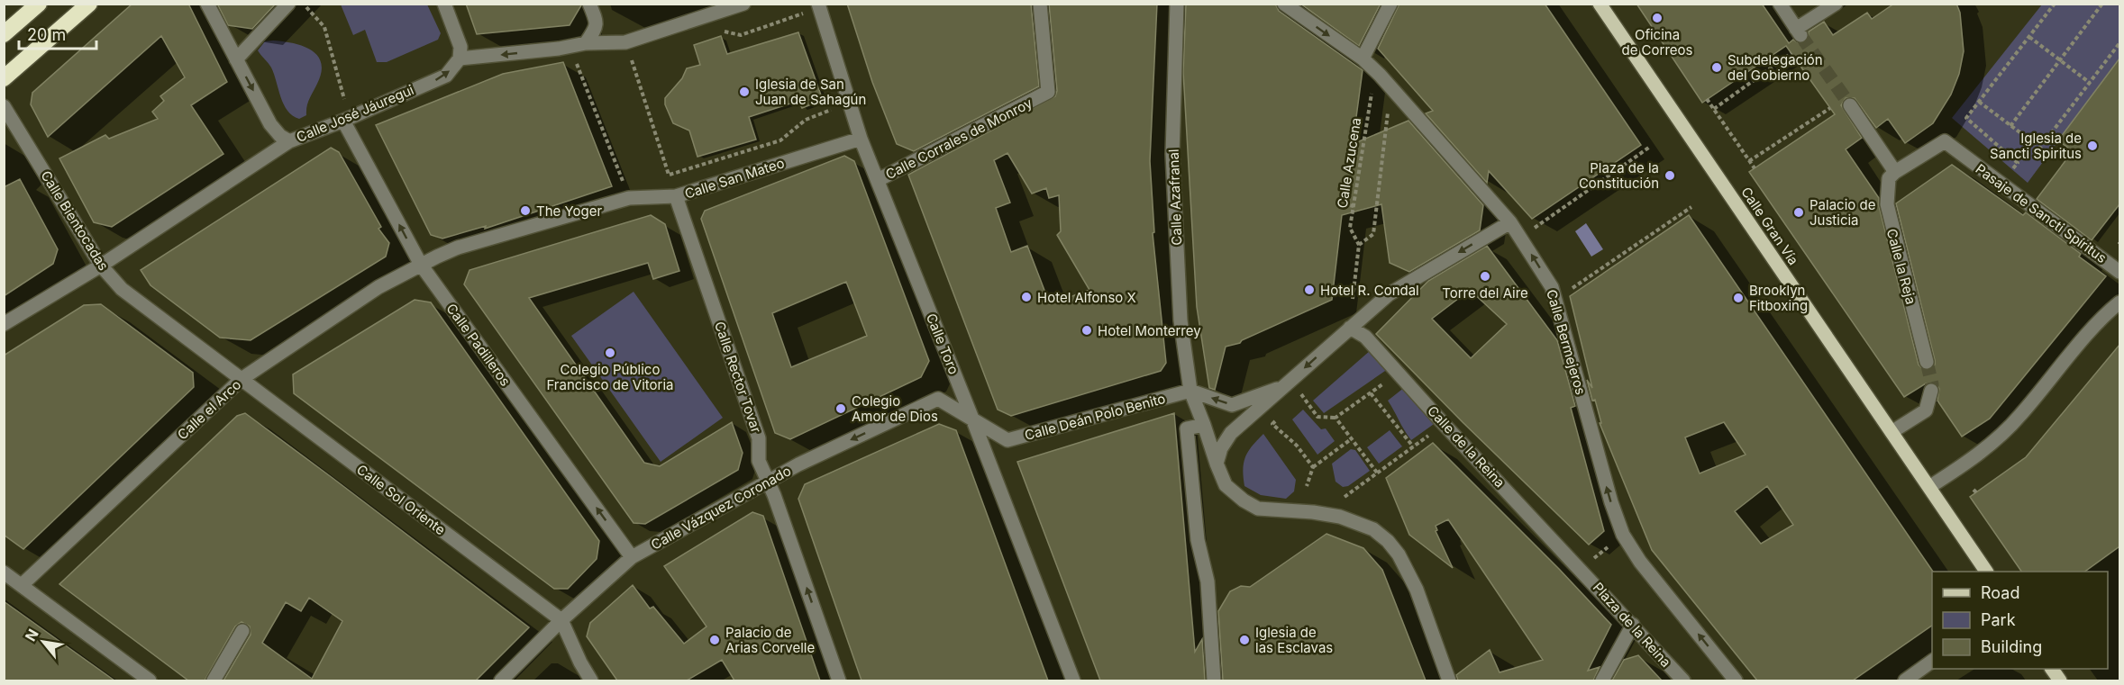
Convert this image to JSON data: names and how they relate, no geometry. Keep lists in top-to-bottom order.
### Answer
{
  "streets": {
    "main road": ["Calle Gran Vía"],
    "street": [
      "Calle José Jáuregui",
      "Calle Corrales de Monroy",
      "Calle San Mateo",
      "Calle Azafranal",
      "Pasaje de Sancti Spíritus",
      "Calle Bientocadas",
      "Calle la Reja",
      "Calle Bermejeros",
      "Calle Toro",
      "Calle Padilleros",
      "Calle Rector Tovar",
      "Calle el Arco",
      "Calle Deán Polo Benito",
      "Calle de la Reina",
      "Calle Sol Oriente",
      "Calle Vázquez Coronado",
      "Plaza de la Reina"
    ],
    "path": ["Calle Azucena"]
  },
  "crossings": [
    ["Calle José Jáuregui", "Calle Bientocadas"],
    ["Calle José Jáuregui", "Calle Padilleros"],
    ["Calle Corrales de Monroy", "Calle Toro"],
    ["Calle Azucena", "Calle de la Reina"],
    ["Calle San Mateo", "Calle Toro"],
    ["Calle San Mateo", "Calle Padilleros"],
    ["Calle San Mateo", "Calle Rector Tovar"],
    ["Calle San Mateo", "Calle el Arco"],
    ["Calle Azafranal", "Calle Deán Polo Benito"],
    ["Pasaje de Sancti Spíritus", "Calle la Reja"],
    ["Calle Bientocadas", "Calle el Arco"],
    ["Calle Bientocadas", "Calle Sol Oriente"],
    ["Calle Toro", "Calle Deán Polo Benito"],
    ["Calle Toro", "Calle Vázquez Coronado"],
    ["Calle Padilleros", "Calle el Arco"],
    ["Calle Padilleros", "Calle Vázquez Coronado"],
    ["Calle Rector Tovar", "Calle Vázquez Coronado"],
    ["Calle el Arco", "Calle Sol Oriente"],
    ["Calle Deán Polo Benito", "Calle Vázquez Coronado"],
    ["Calle de la Reina", "Plaza de la Reina"],
    ["Calle Sol Oriente", "Calle Vázquez Coronado"]
  ],
  "one_way": ["Calle Padilleros", "Calle Rector Tovar", "Calle Vázquez Coronado"],
  "places": [
    "Oficina de Correos",
    "Subdelegación del Gobierno",
    "Iglesia de San Juan de Sahagún",
    "Iglesia de Sancti Spiritus",
    "Plaza de la Constitución",
    "The Yoger",
    "Palacio de Justicia",
    "Torre del Aire",
    "Hotel R. Condal",
    "Hotel Alfonso X",
    "Brooklyn Fitboxing",
    "Hotel Monterrey",
    "Colegio Público Francisco de Vitoria",
    "Colegio Amor de Dios",
    "Palacio de Arias Corvelle",
    "Iglesia de las Esclavas"
  ],
  "legend": ["Road", "Park", "Building"],
  "scale_bar": "20 m",
  "north": "top left"
}
